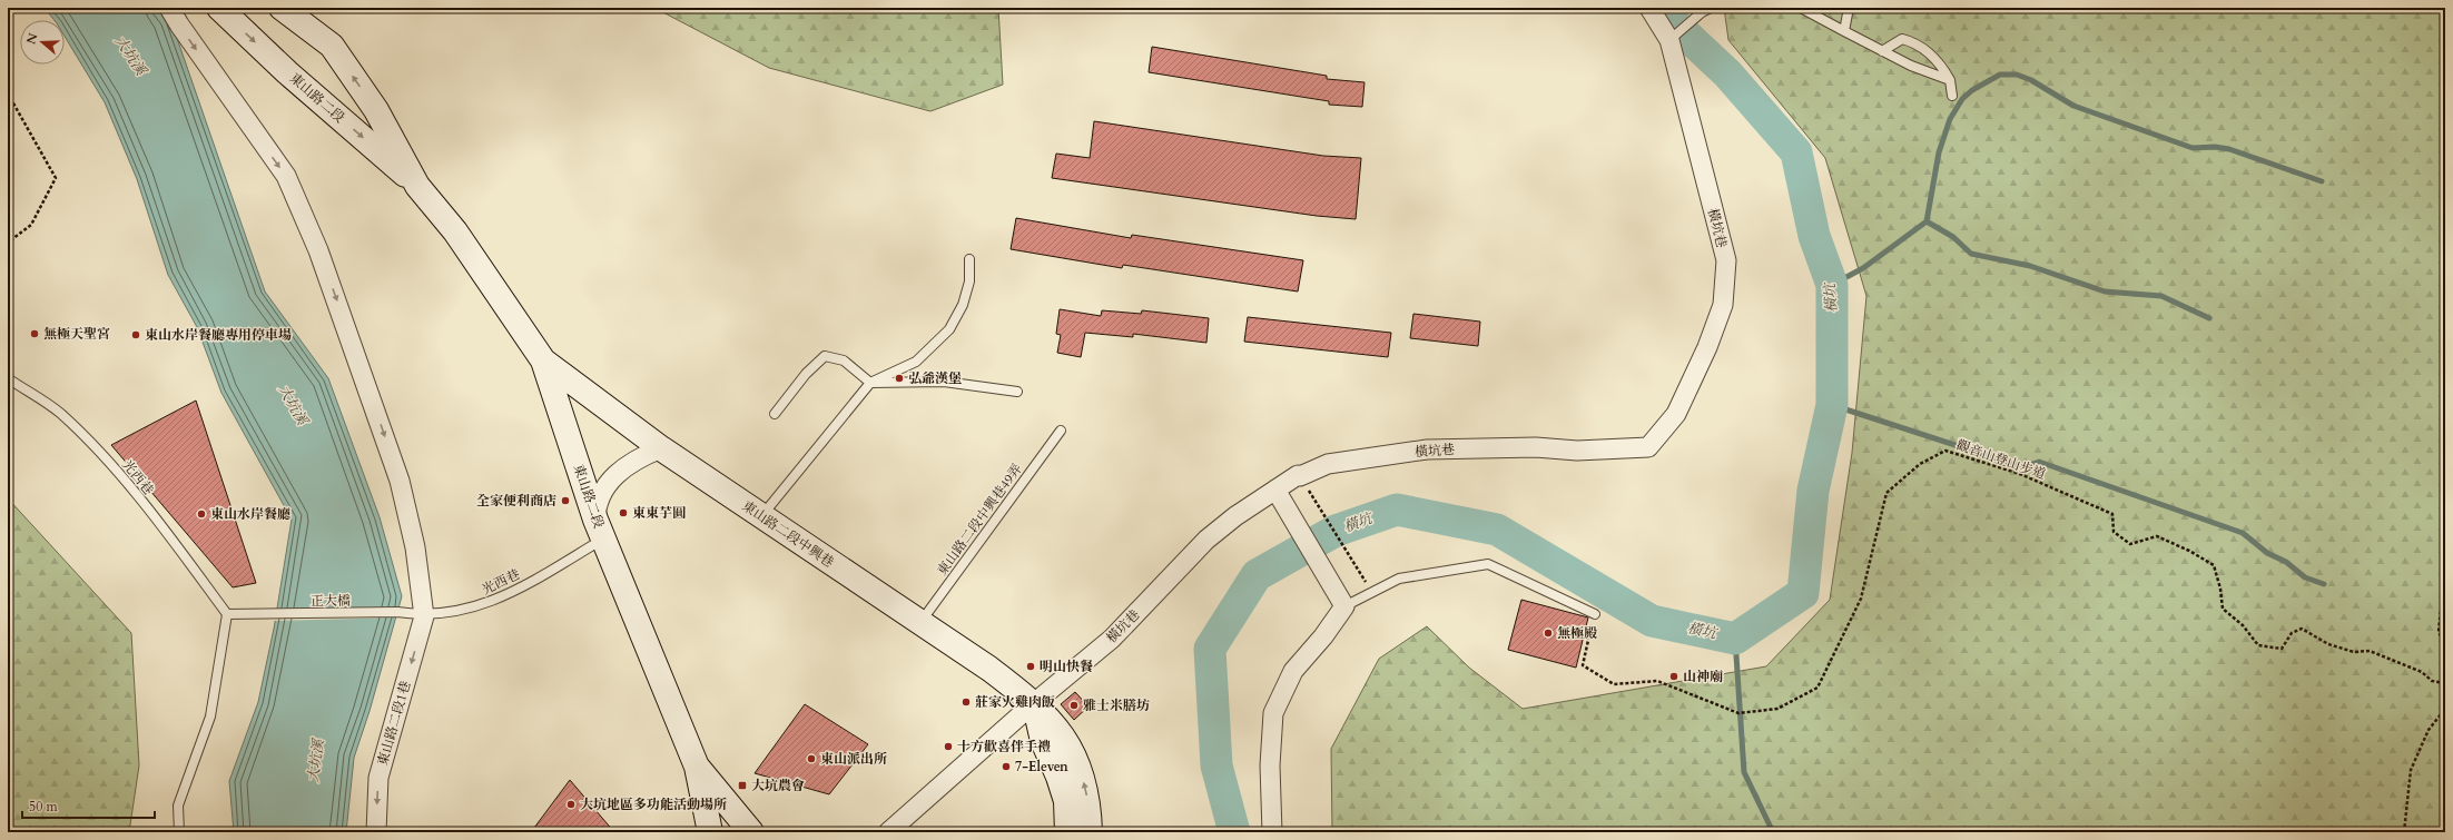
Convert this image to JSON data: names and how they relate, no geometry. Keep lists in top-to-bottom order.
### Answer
{
  "streets": {
    "main road": ["東山路二段", "東山路二段中興巷"],
    "street": ["橫坑巷", "東山路二段1巷"],
    "lane": ["光西巷", "東山路二段中興巷49弄", "正大橋"],
    "path": ["觀音山登山步道"]
  },
  "crossings": [
    ["東山路二段", "光西巷"],
    ["東山路二段", "東山路二段中興巷"],
    ["橫坑巷", "東山路二段中興巷"],
    ["光西巷", "正大橋"],
    ["光西巷", "東山路二段1巷"],
    ["東山路二段中興巷49弄", "東山路二段中興巷"]
  ],
  "one_way": ["東山路二段1巷"],
  "water": ["大坑溪", "橫坑"],
  "places": {
    "other": [
      "無極天聖宮",
      "東山水岸餐廳專用停車場",
      "弘爺漢堡",
      "全家便利商店",
      "東東芋圓",
      "東山水岸餐廳",
      "無極殿",
      "明山快餐",
      "山神廟",
      "莊家火雞肉飯",
      "雅士米膳坊",
      "十方歡喜伴手禮",
      "東山派出所",
      "7-Eleven",
      "大坑地區多功能活動場所"
    ],
    "transit": ["大坑農會"]
  },
  "scale_bar": "50 m",
  "north": "left"
}
